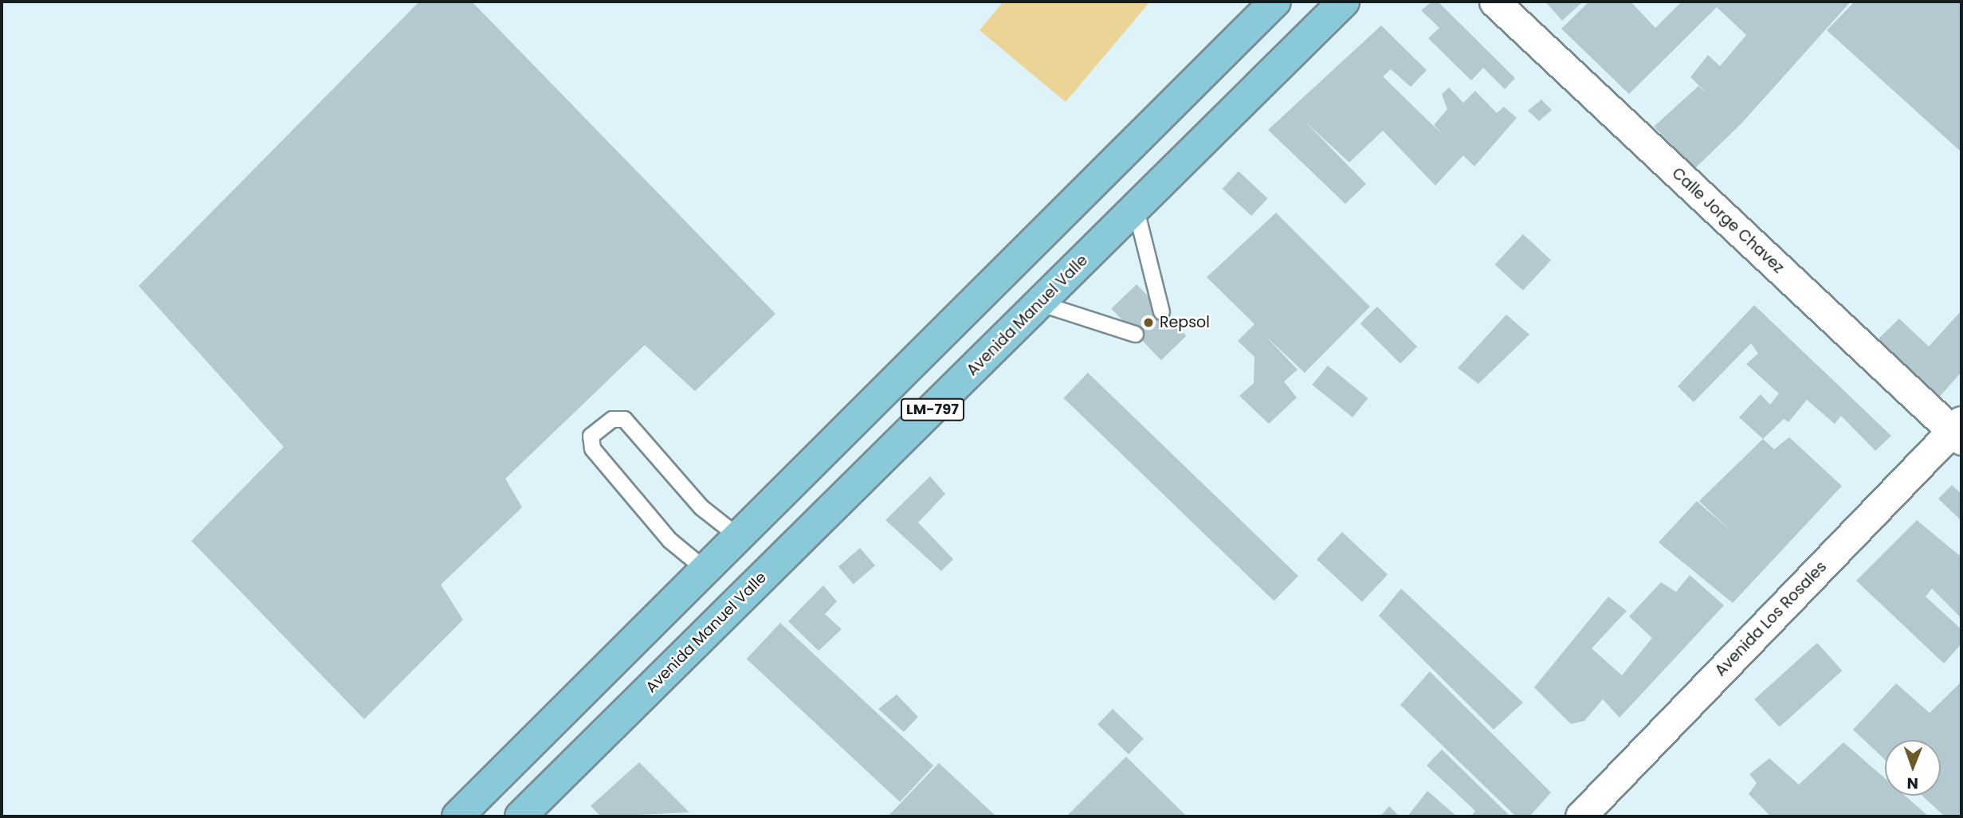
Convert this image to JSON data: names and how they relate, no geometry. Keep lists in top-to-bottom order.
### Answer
{
  "streets": {
    "main road": ["Avenida Manuel Valle", "LM-797"],
    "street": ["Calle Jorge Chavez", "Avenida Los Rosales"]
  },
  "crossings": [
    ["Calle Jorge Chavez", "Avenida Los Rosales"]
  ],
  "places": ["Repsol"],
  "north": "bottom"
}
